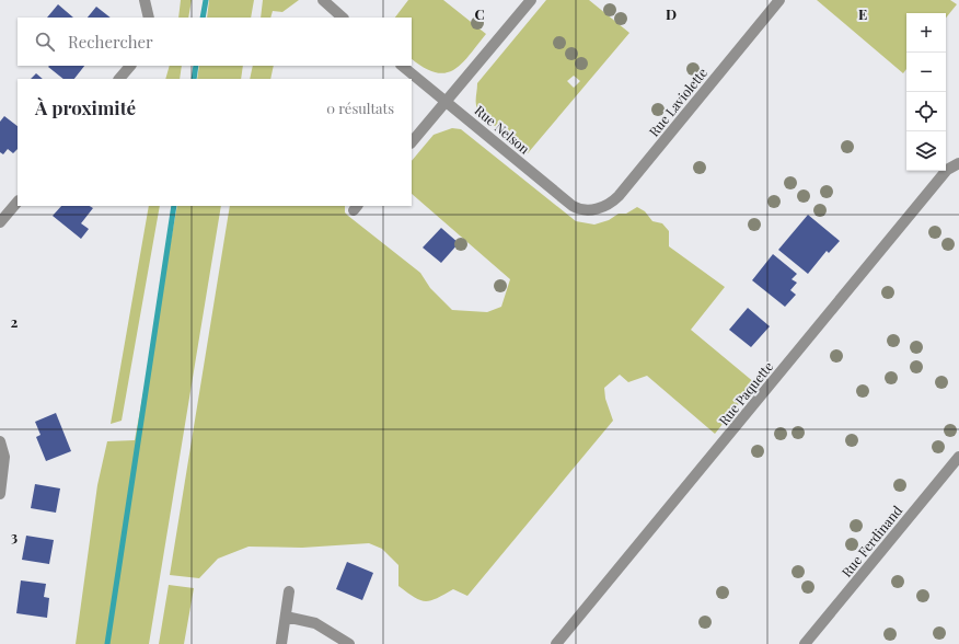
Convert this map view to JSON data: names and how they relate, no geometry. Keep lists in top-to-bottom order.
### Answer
{
  "streets": {
    "street": [
      "Rue Laviolette",
      "Rue Nelson",
      "Rue Paquette",
      "Rue Ferdinand"
    ]
  },
  "crossings": [
    ["Rue Laviolette", "Rue Nelson"]
  ],
  "page": {
    "map_buttons": ["+", "−"],
    "search": "Rechercher",
    "heading": ["À proximité", "0 résultats"]
  },
  "grid": {
    "columns": ["C", "D", "E"],
    "rows": ["2", "3"]
  }
}
